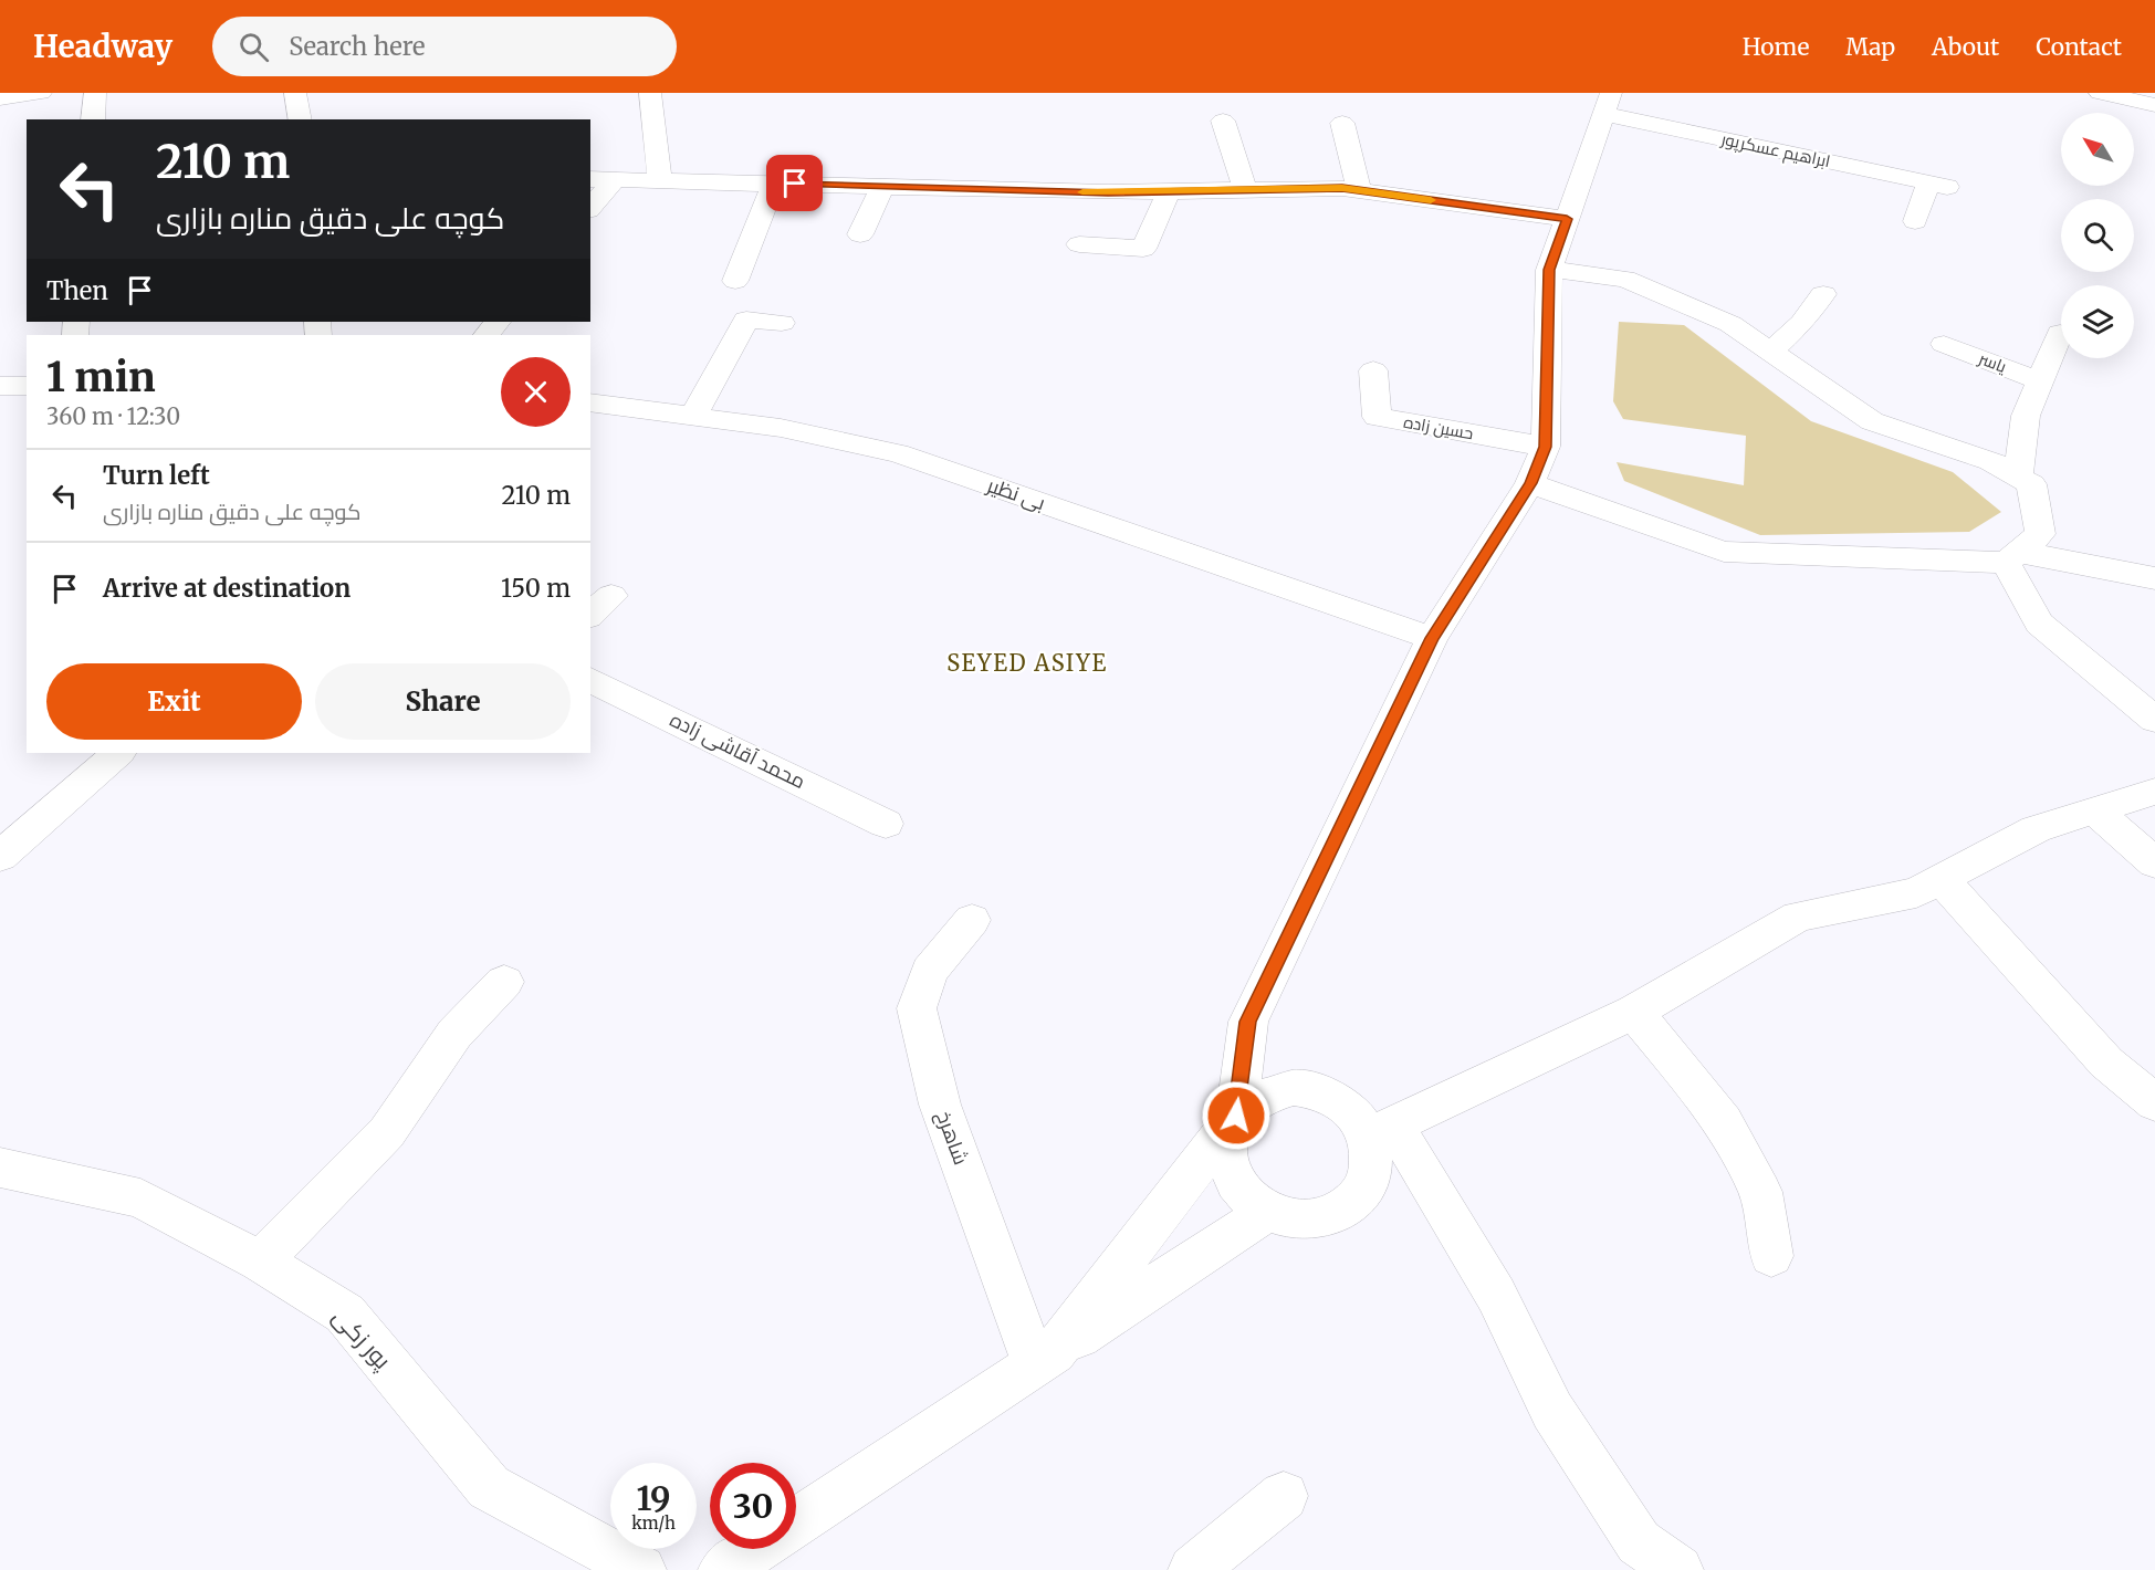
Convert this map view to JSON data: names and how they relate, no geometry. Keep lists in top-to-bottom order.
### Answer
{
  "streets": {
    "street": [
      "ابراهیم عسکرپور",
      "یاسر",
      "حسین زاده",
      "بی نظیر",
      "محمد آقاشی زاده",
      "شاهرخ",
      "پور زکی"
    ]
  },
  "districts": ["SEYED ASIYE"],
  "north": "top left",
  "page": {
    "header": "Headway",
    "search": "Search here",
    "nav": [
      "Home",
      "Map",
      "About",
      "Contact"
    ],
    "turn": ["210 m", "کوچه علی دقیق مناره بازاری"],
    "then": "Then",
    "heading": ["1 min", "360 m · 12:30"],
    "list": [
      {
        "name": "Turn left",
        "note": "کوچه علی دقیق مناره بازاری",
        "value": "210 m"
      },
      {
        "name": "Arrive at destination",
        "value": "150 m"
      }
    ],
    "buttons": ["Exit", "Share"],
    "speed": "19 km/h",
    "limit": "30"
  }
}
